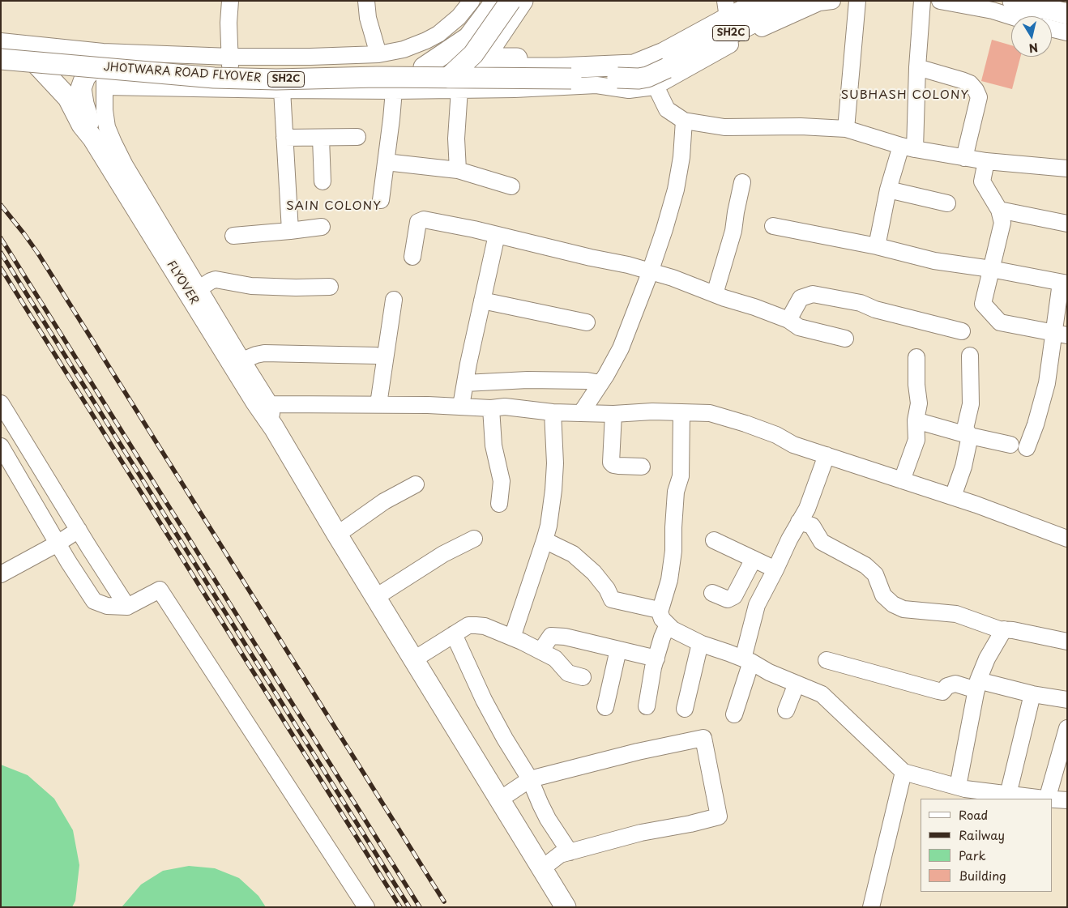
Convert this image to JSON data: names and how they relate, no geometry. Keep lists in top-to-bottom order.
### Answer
{
  "streets": {
    "main road": ["SH2C", "JHOTWARA ROAD FLYOVER", "FLYOVER"]
  },
  "crossings": [
    ["SH2C", "JHOTWARA ROAD FLYOVER"],
    ["JHOTWARA ROAD FLYOVER", "FLYOVER"]
  ],
  "districts": ["SUBHASH COLONY", "SAIN COLONY"],
  "legend": [
    "Road",
    "Railway",
    "Park",
    "Building"
  ],
  "north": "bottom"
}
